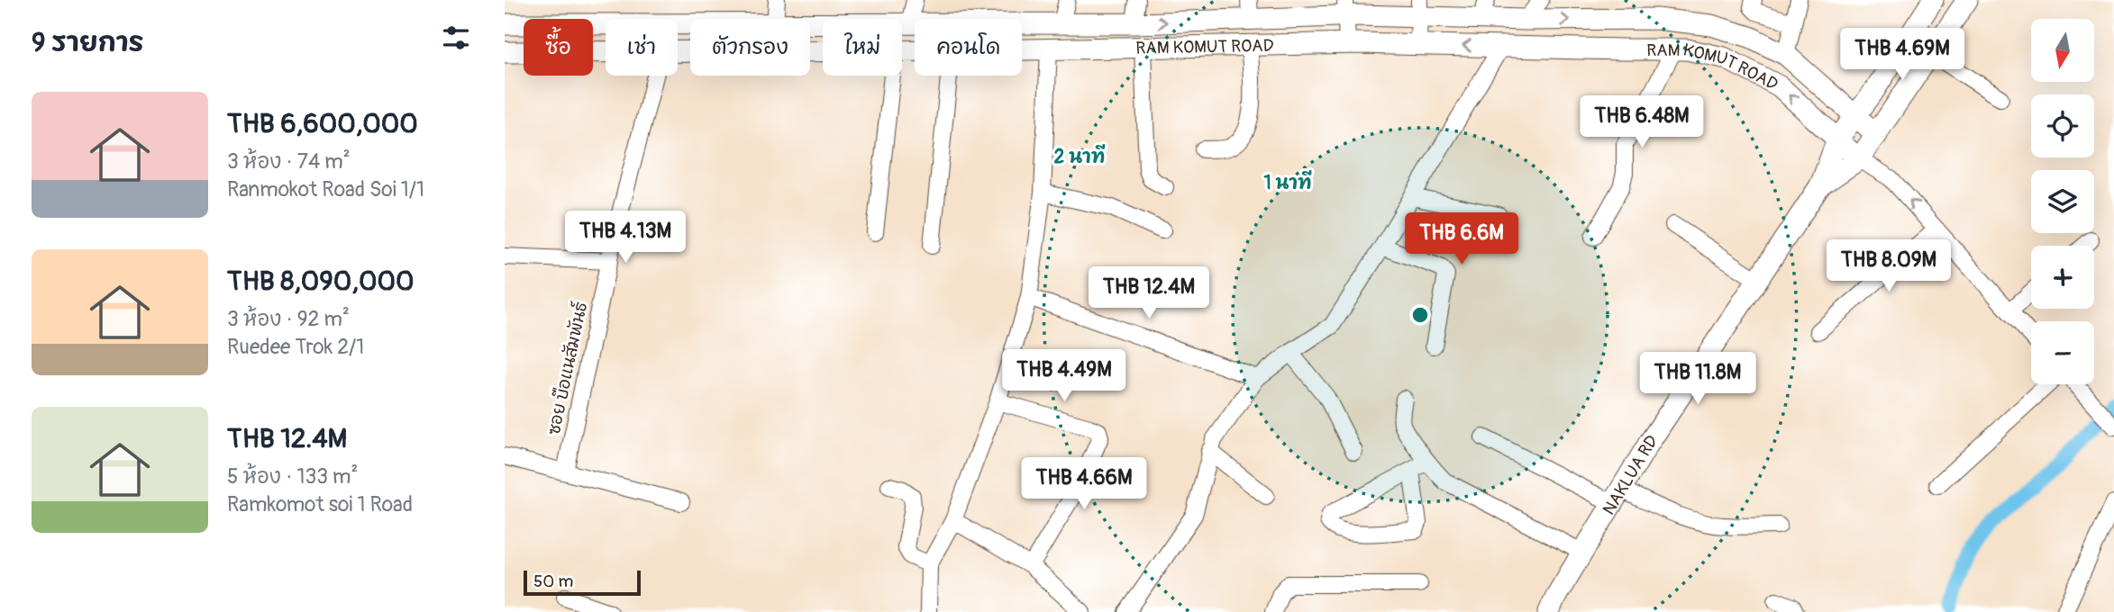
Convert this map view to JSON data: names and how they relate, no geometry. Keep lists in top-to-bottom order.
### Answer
{
  "streets": {
    "main road": ["RAM KOMUT ROAD", "NAKLUA RD"],
    "street": ["ซอย บือแนสัมพันธ์"]
  },
  "crossings": [
    ["RAM KOMUT ROAD", "NAKLUA RD"]
  ],
  "scale_bar": "50 m",
  "north": "bottom",
  "page": {
    "heading": "9 รายการ",
    "map_buttons": ["+", "−"],
    "chip": [
      "ซื้อ",
      "เช่า",
      "ตัวกรอง",
      "ใหม่",
      "คอนโด"
    ],
    "price": [
      "THB 4.69M",
      "THB 6.48M",
      "THB 4.13M",
      "THB 6.6M",
      "THB 8.09M",
      "THB 12.4M",
      "THB 4.49M",
      "THB 11.8M",
      "THB 4.66M"
    ],
    "list": [
      {
        "name": "THB 6,600,000",
        "note": "3 ห้อง · 74 m² · Ranmokot Road Soi 1/1"
      },
      {
        "name": "THB 8,090,000",
        "note": "3 ห้อง · 92 m² · Ruedee Trok 2/1"
      },
      {
        "name": "THB 12.4M",
        "note": "5 ห้อง · 133 m² · Ramkomot soi 1 Road"
      }
    ],
    "scale": "50 m"
  },
  "rings": ["2 นาที", "1 นาที"]
}
